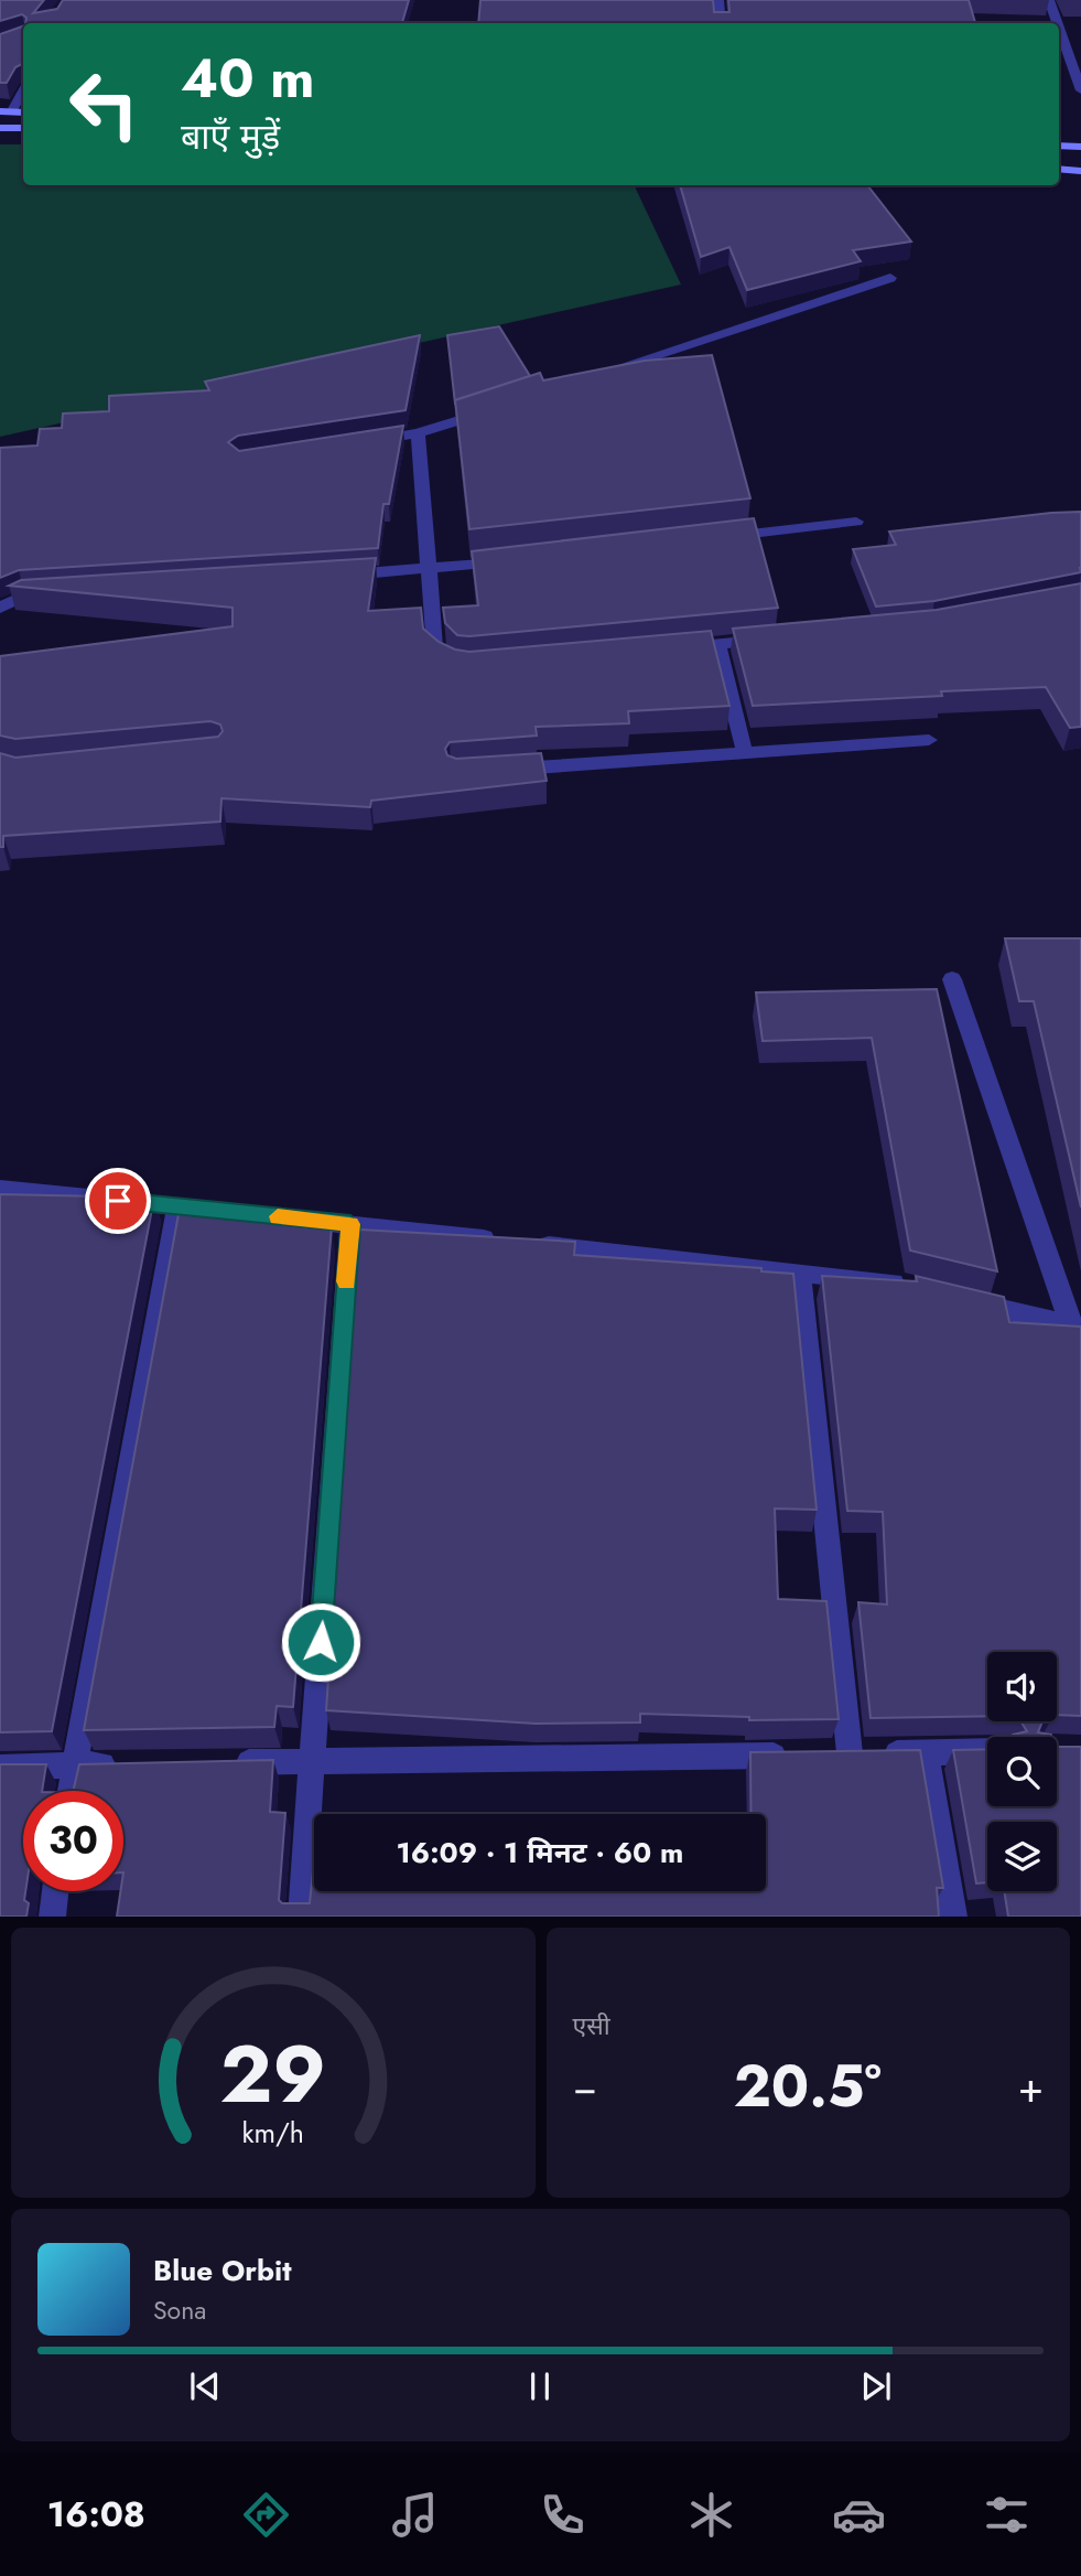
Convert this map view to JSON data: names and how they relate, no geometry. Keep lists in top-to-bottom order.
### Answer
{
  "page": {
    "turn": ["40 m", "बाएँ मुड़ें"],
    "limit": "30",
    "trip": "16:09 · 1 मिनट · 60 m",
    "tile": "एसी",
    "heat": ["−", "20.5°", "+"],
    "song": ["Blue Orbit", "Sona"],
    "tabs": "16:08",
    "gauge": ["29", "km/h"]
  }
}
